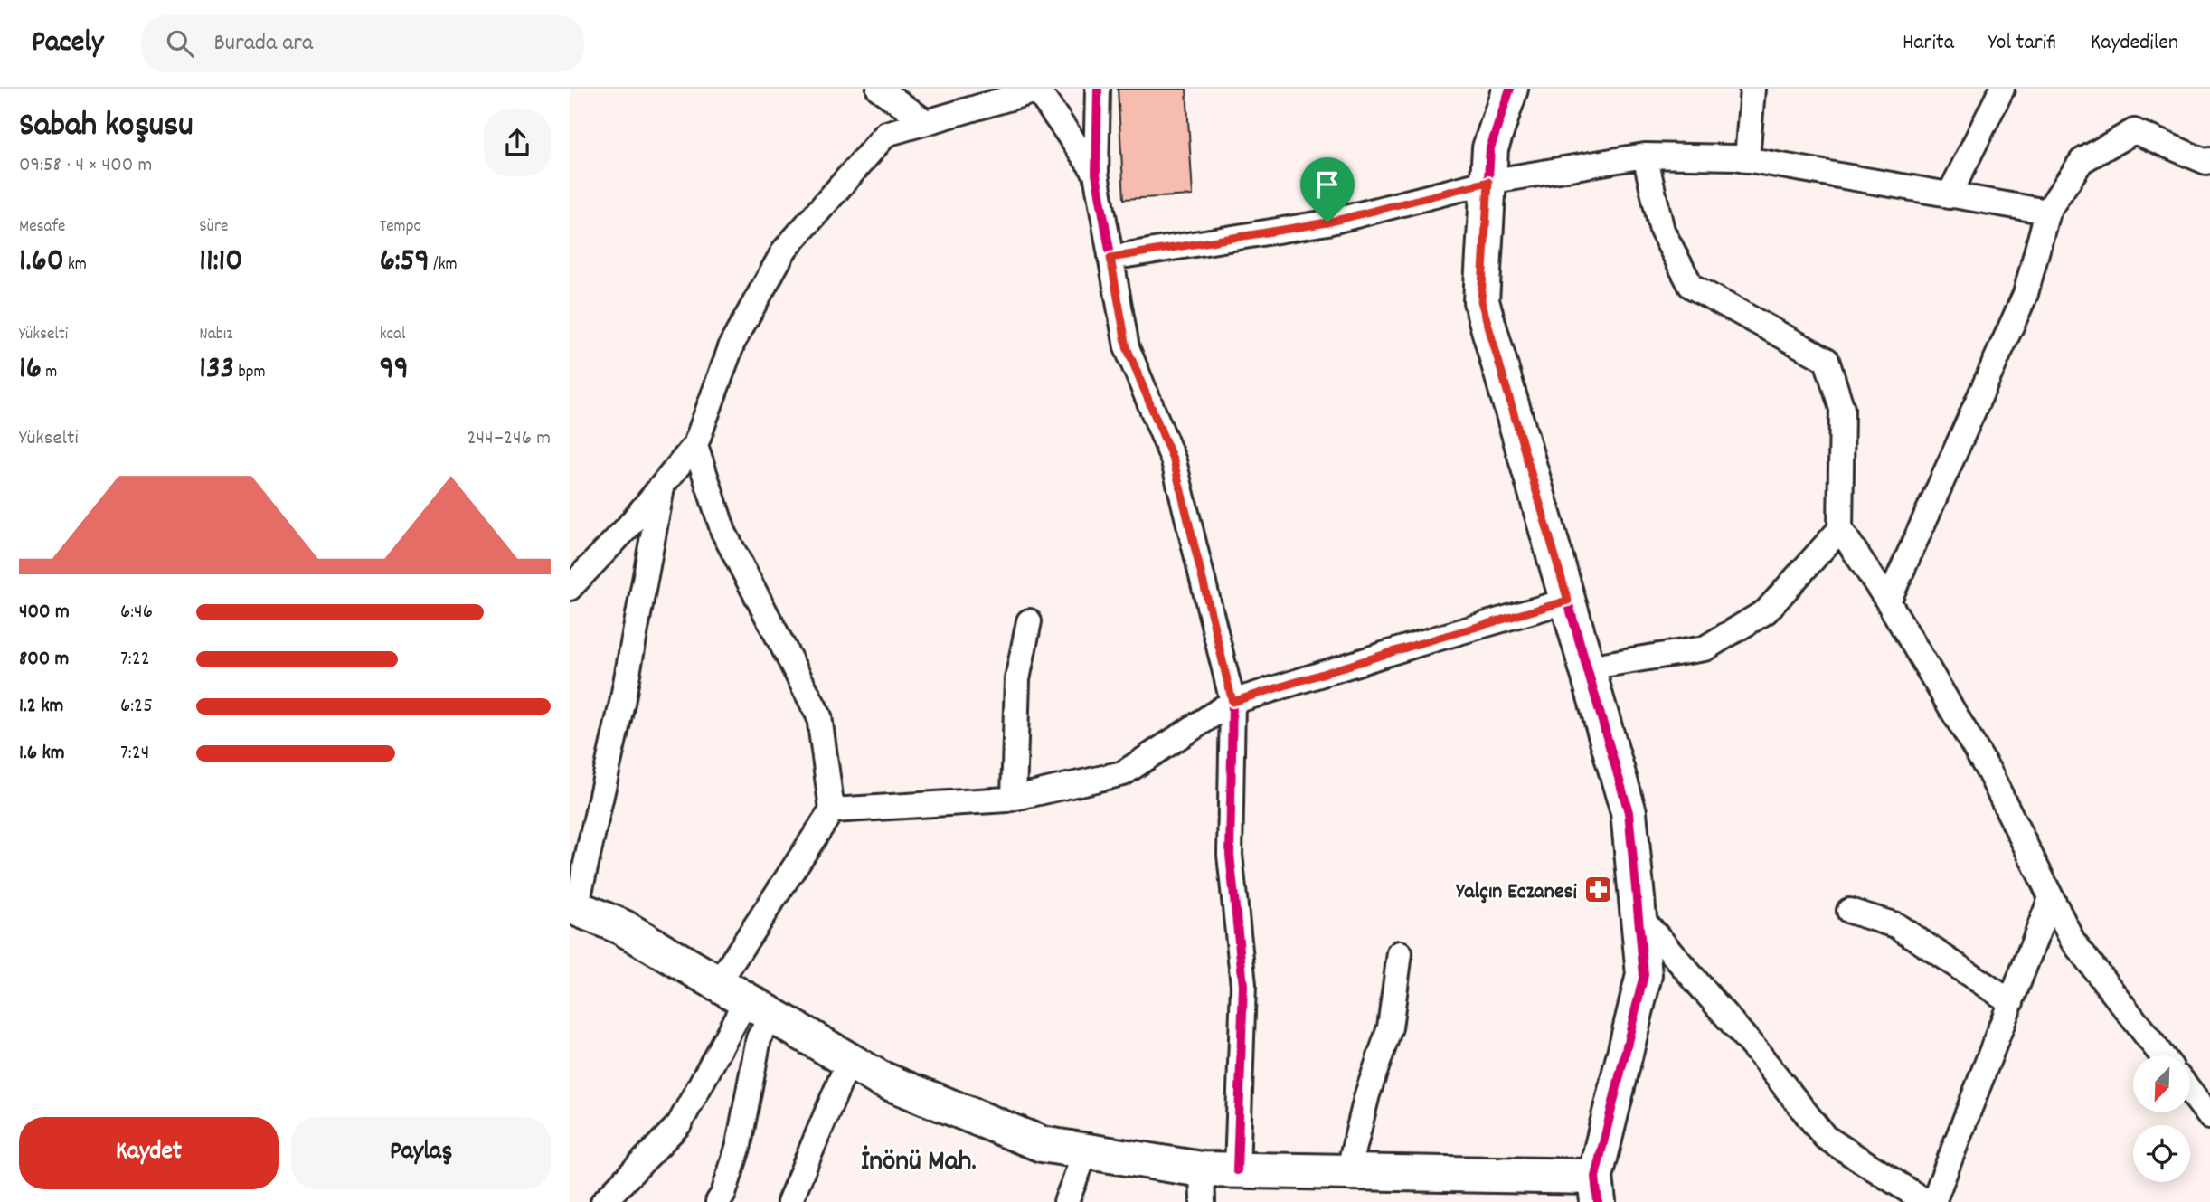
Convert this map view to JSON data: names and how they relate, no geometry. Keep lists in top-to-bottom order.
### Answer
{
  "districts": ["İnönü Mah."],
  "places": {
    "pharmacy": ["Yalçın Eczanesi"]
  },
  "north": "bottom left",
  "page": {
    "header": "Pacely",
    "search": "Burada ara",
    "nav": ["Harita", "Yol tarifi", "Kaydedilen"],
    "heading": ["Sabah koşusu", "09:58 · 4 × 400 m"],
    "stats": [
      ["Mesafe", "1.60 km"],
      ["Süre", "11:10"],
      ["Tempo", "6:59 /km"],
      ["Yükselti", "16 m"],
      ["Nabız", "133 bpm"],
      ["kcal", "99"]
    ],
    "chart": ["Yükselti", "244–246 m"],
    "list": [
      {
        "name": "400 m",
        "note": "6:46"
      },
      {
        "name": "800 m",
        "note": "7:22"
      },
      {
        "name": "1.2 km",
        "note": "6:25"
      },
      {
        "name": "1.6 km",
        "note": "7:24"
      }
    ],
    "buttons": ["Kaydet", "Paylaş"]
  }
}
